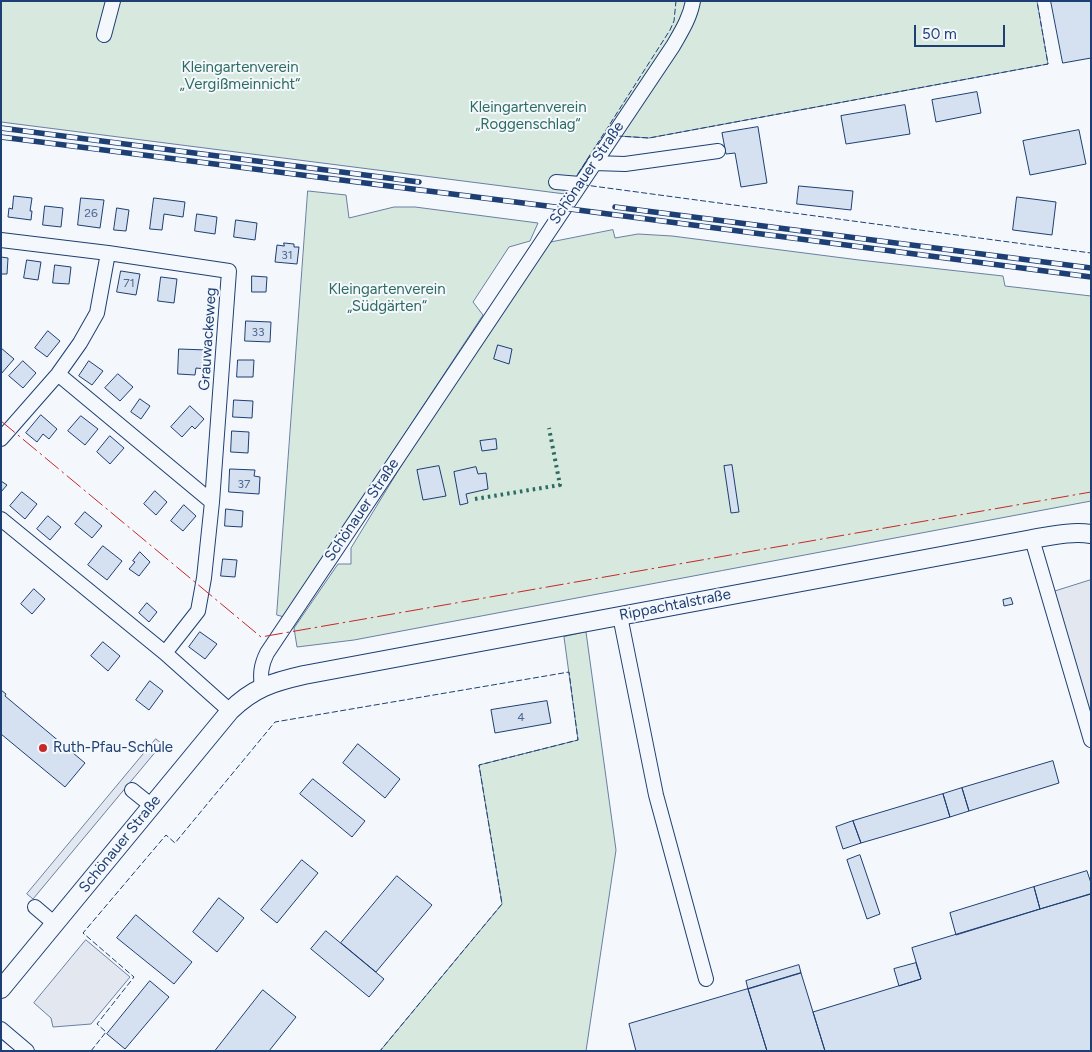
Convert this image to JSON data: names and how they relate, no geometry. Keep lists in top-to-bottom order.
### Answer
{
  "streets": {
    "main road": ["Schönauer Straße", "Rippachtalstraße"],
    "street": ["Grauwackeweg"]
  },
  "crossings": [
    ["Schönauer Straße", "Rippachtalstraße"]
  ],
  "parks": ["Kleingartenverein „Vergißmeinnicht“", "Kleingartenverein „Roggenschlag“", "Kleingartenverein „Südgärten“"],
  "places": ["Ruth-Pfau-Schule"],
  "house_numbers": [
    "26",
    "31",
    "71",
    "33",
    "37",
    "4"
  ],
  "scale_bar": "50 m"
}
